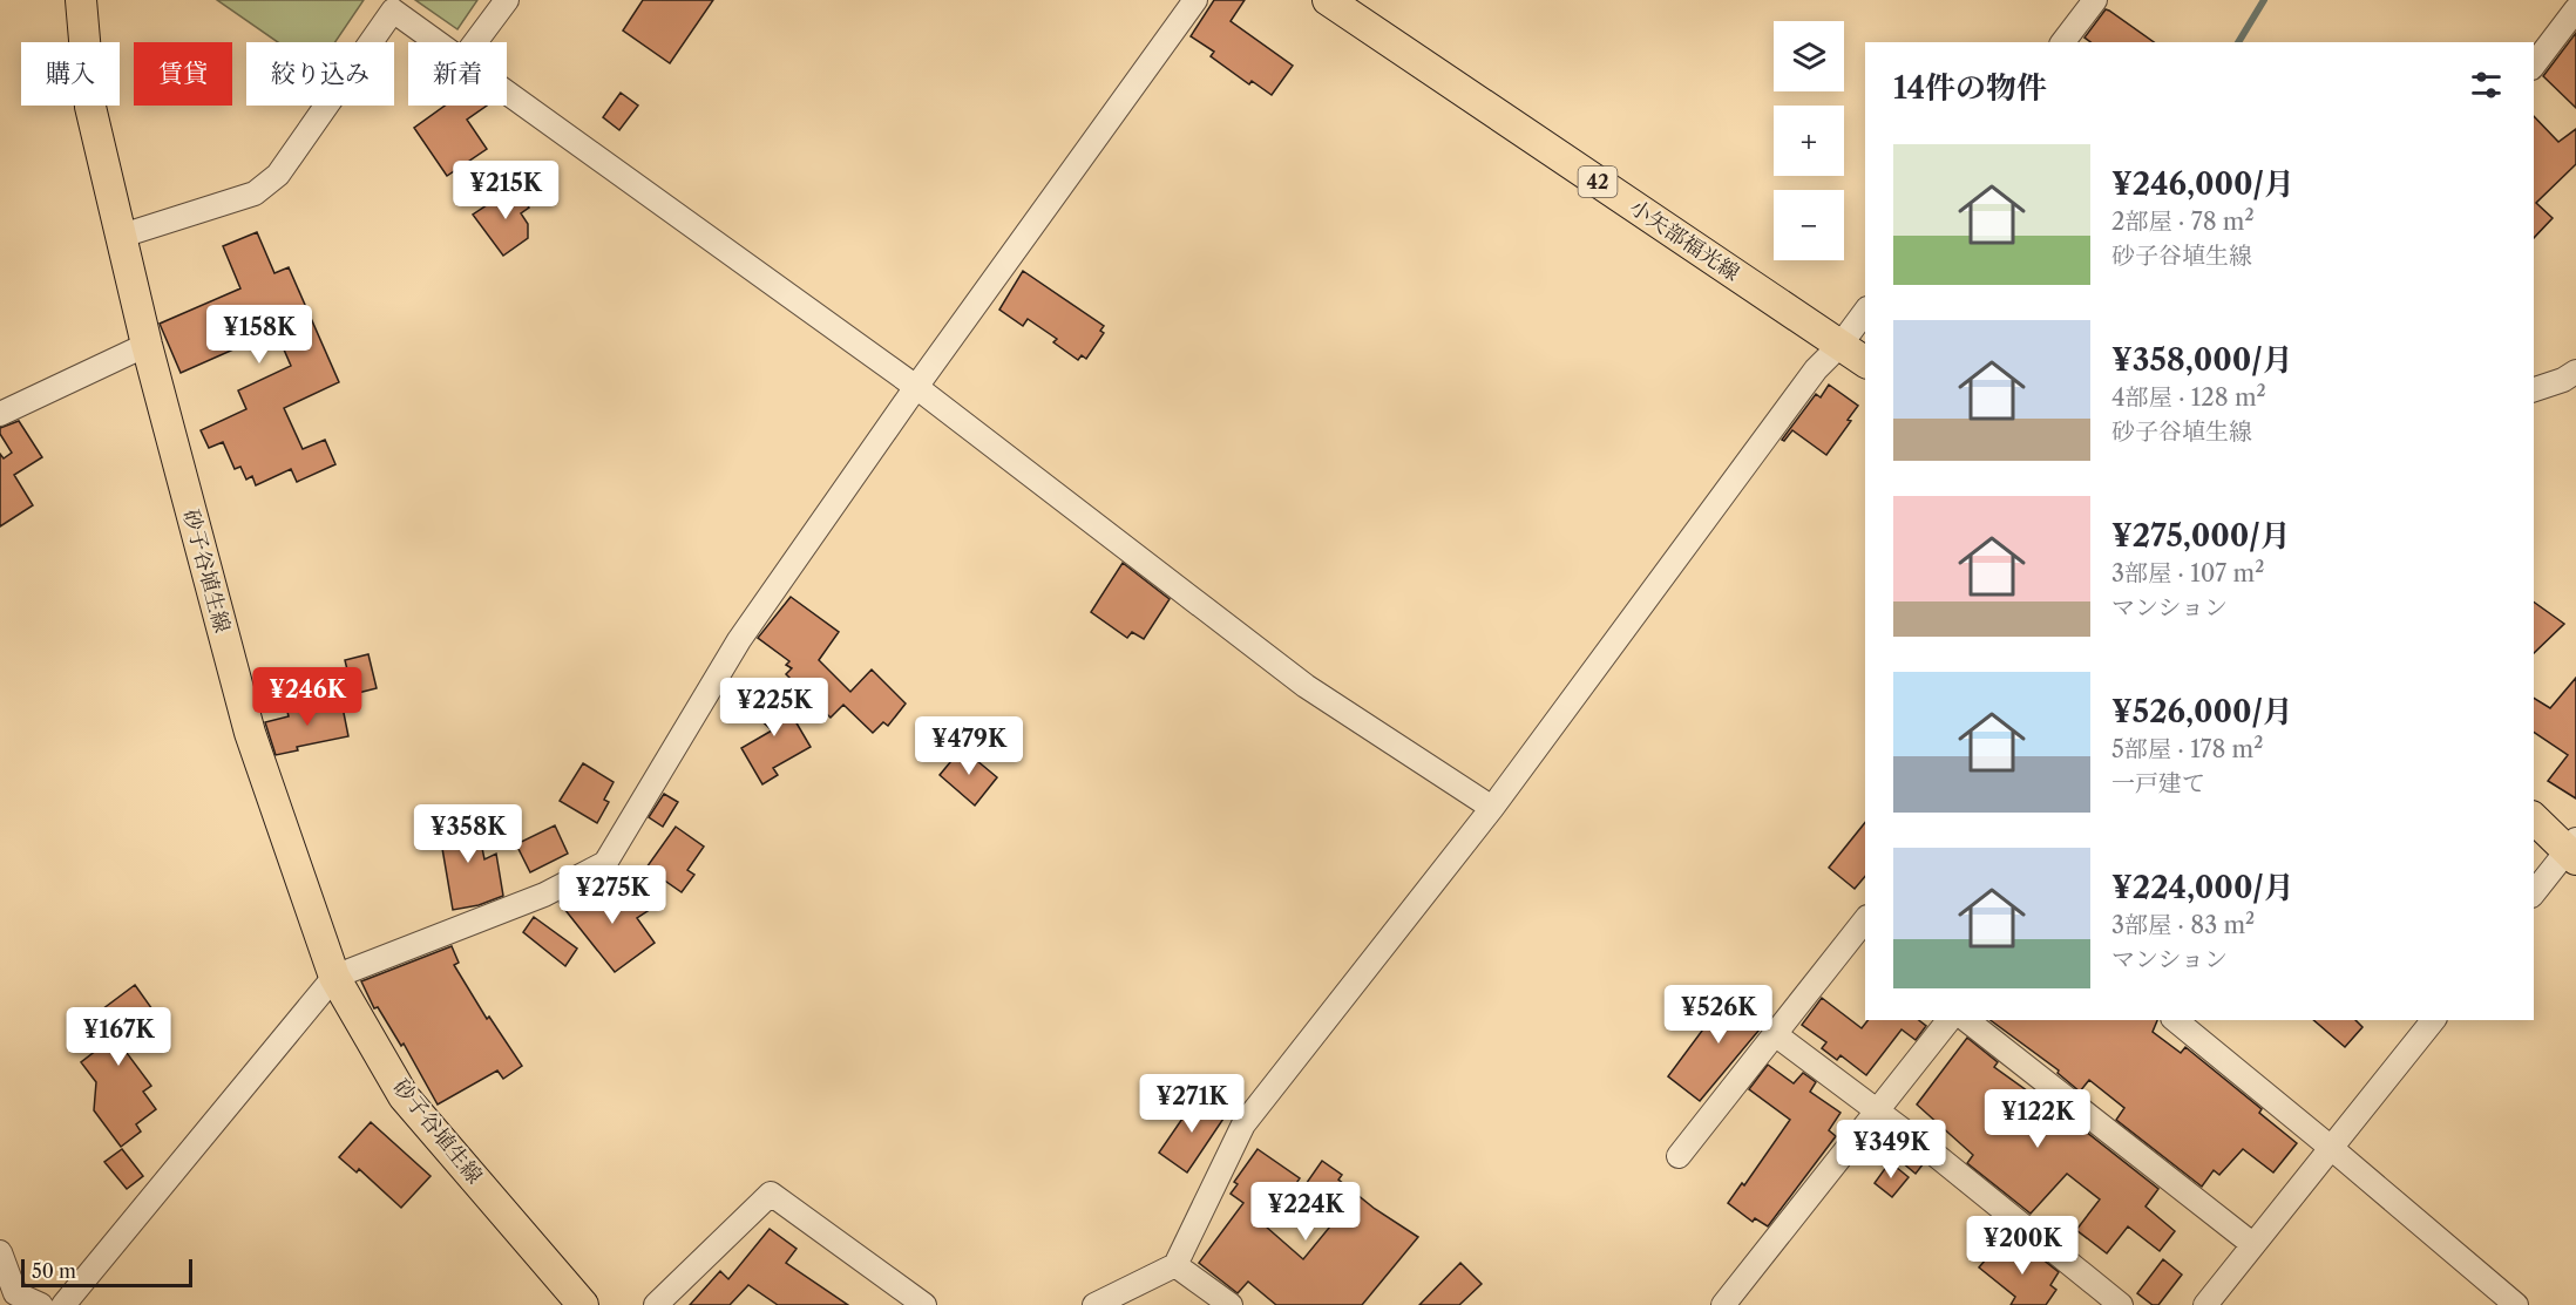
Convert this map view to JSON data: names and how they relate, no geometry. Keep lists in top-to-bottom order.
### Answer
{
  "streets": {
    "main road": ["42", "小矢部福光線", "砂子谷埴生線"]
  },
  "scale_bar": "50 m",
  "page": {
    "map_buttons": ["+", "−"],
    "chip": [
      "購入",
      "賃貸",
      "絞り込み",
      "新着"
    ],
    "heading": "14件の物件",
    "list": [
      {
        "name": "¥246,000/月",
        "note": "2部屋 · 78 m² · 砂子谷埴生線"
      },
      {
        "name": "¥358,000/月",
        "note": "4部屋 · 128 m² · 砂子谷埴生線"
      },
      {
        "name": "¥275,000/月",
        "note": "3部屋 · 107 m² · マンション"
      },
      {
        "name": "¥526,000/月",
        "note": "5部屋 · 178 m² · 一戸建て"
      },
      {
        "name": "¥224,000/月",
        "note": "3部屋 · 83 m² · マンション"
      }
    ],
    "price": [
      "¥215K",
      "¥158K",
      "¥246K",
      "¥225K",
      "¥479K",
      "¥358K",
      "¥275K",
      "¥526K",
      "¥167K",
      "¥271K",
      "¥122K",
      "¥349K",
      "¥224K",
      "¥200K"
    ],
    "scale": "50 m"
  }
}
